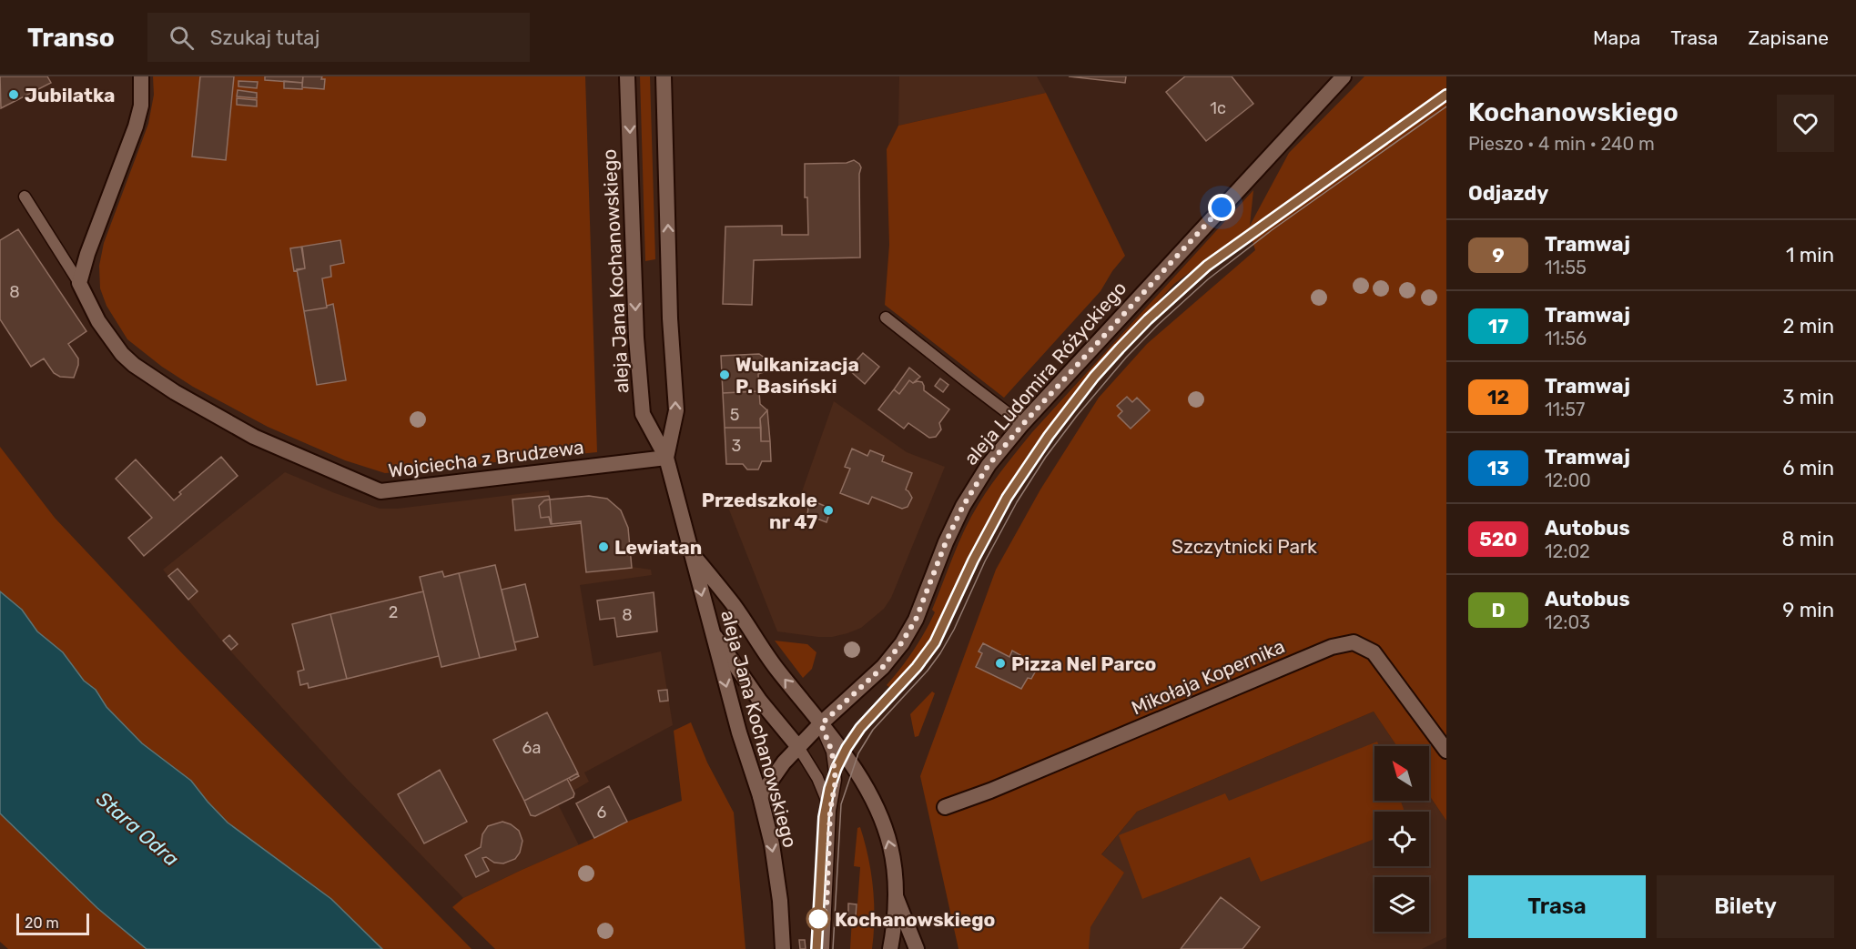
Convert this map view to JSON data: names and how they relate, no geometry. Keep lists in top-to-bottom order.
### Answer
{
  "streets": {
    "street": [
      "aleja Jana Kochanowskiego",
      "aleja Ludomira Różyckiego",
      "Wojciecha z Brudzewa",
      "Mikołaja Kopernika"
    ]
  },
  "crossings": [
    ["aleja Jana Kochanowskiego", "aleja Ludomira Różyckiego"],
    ["aleja Jana Kochanowskiego", "Wojciecha z Brudzewa"]
  ],
  "water": ["Stara Odra"],
  "parks": ["Szczytnicki Park"],
  "places": [
    "Jubilatka",
    "Wulkanizacja P. Basiński",
    "Przedszkole nr 47",
    "Lewiatan",
    "Pizza Nel Parco",
    "Kochanowskiego"
  ],
  "lines": ["tram line 9"],
  "house_numbers": [
    "1c",
    "8",
    "5",
    "3",
    "2",
    "8",
    "6a",
    "6"
  ],
  "scale_bar": "20 m",
  "north": "top left",
  "page": {
    "header": "Transo",
    "search": "Szukaj tutaj",
    "nav": ["Mapa", "Trasa", "Zapisane"],
    "heading": [
      ["Kochanowskiego", "Pieszo · 4 min · 240 m"],
      "Odjazdy"
    ],
    "list": [
      {
        "mark": "9",
        "name": "Tramwaj",
        "note": "11:55",
        "value": "1 min"
      },
      {
        "mark": "17",
        "name": "Tramwaj",
        "note": "11:56",
        "value": "2 min"
      },
      {
        "mark": "12",
        "name": "Tramwaj",
        "note": "11:57",
        "value": "3 min"
      },
      {
        "mark": "13",
        "name": "Tramwaj",
        "note": "12:00",
        "value": "6 min"
      },
      {
        "mark": "520",
        "name": "Autobus",
        "note": "12:02",
        "value": "8 min"
      },
      {
        "mark": "D",
        "name": "Autobus",
        "note": "12:03",
        "value": "9 min"
      }
    ],
    "buttons": ["Trasa", "Bilety"],
    "scale": "20 m"
  }
}
